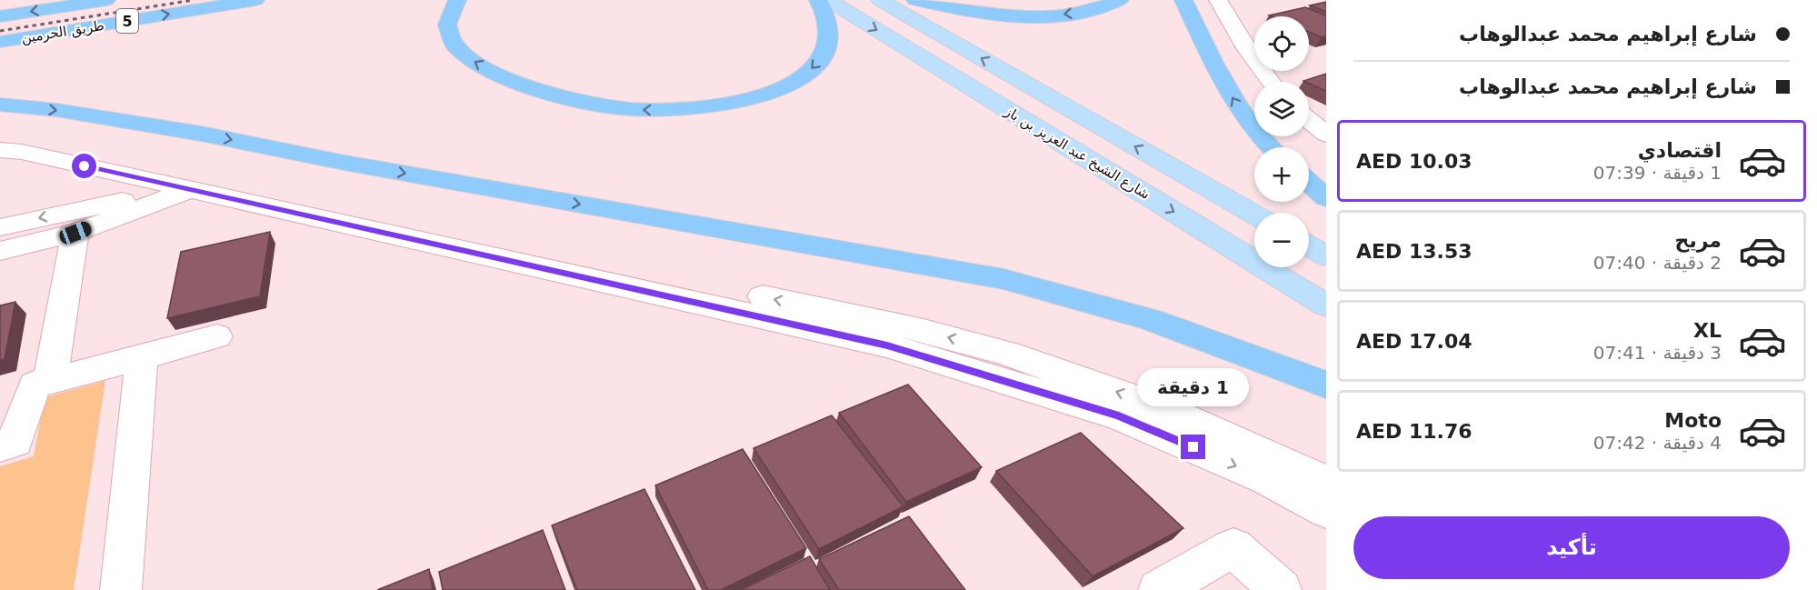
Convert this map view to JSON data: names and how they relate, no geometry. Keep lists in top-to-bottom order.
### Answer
{
  "streets": {
    "highway": ["5", "طريق الحرمين"],
    "main road": ["شارع الشيخ عبد العزيز بن باز"]
  },
  "page": {
    "banner": ["شارع إبراهيم محمد عبدالوهاب", "شارع إبراهيم محمد عبدالوهاب"],
    "map_buttons": ["+", "−"],
    "list": [
      {
        "name": "اقتصادي",
        "note": "1 دقيقة · 07:39",
        "value": "AED 10.03"
      },
      {
        "name": "مريح",
        "note": "2 دقيقة · 07:40",
        "value": "AED 13.53"
      },
      {
        "name": "XL",
        "note": "3 دقيقة · 07:41",
        "value": "AED 17.04"
      },
      {
        "name": "Moto",
        "note": "4 دقيقة · 07:42",
        "value": "AED 11.76"
      }
    ],
    "bubble": "1 دقيقة",
    "buttons": "تأكيد"
  }
}
